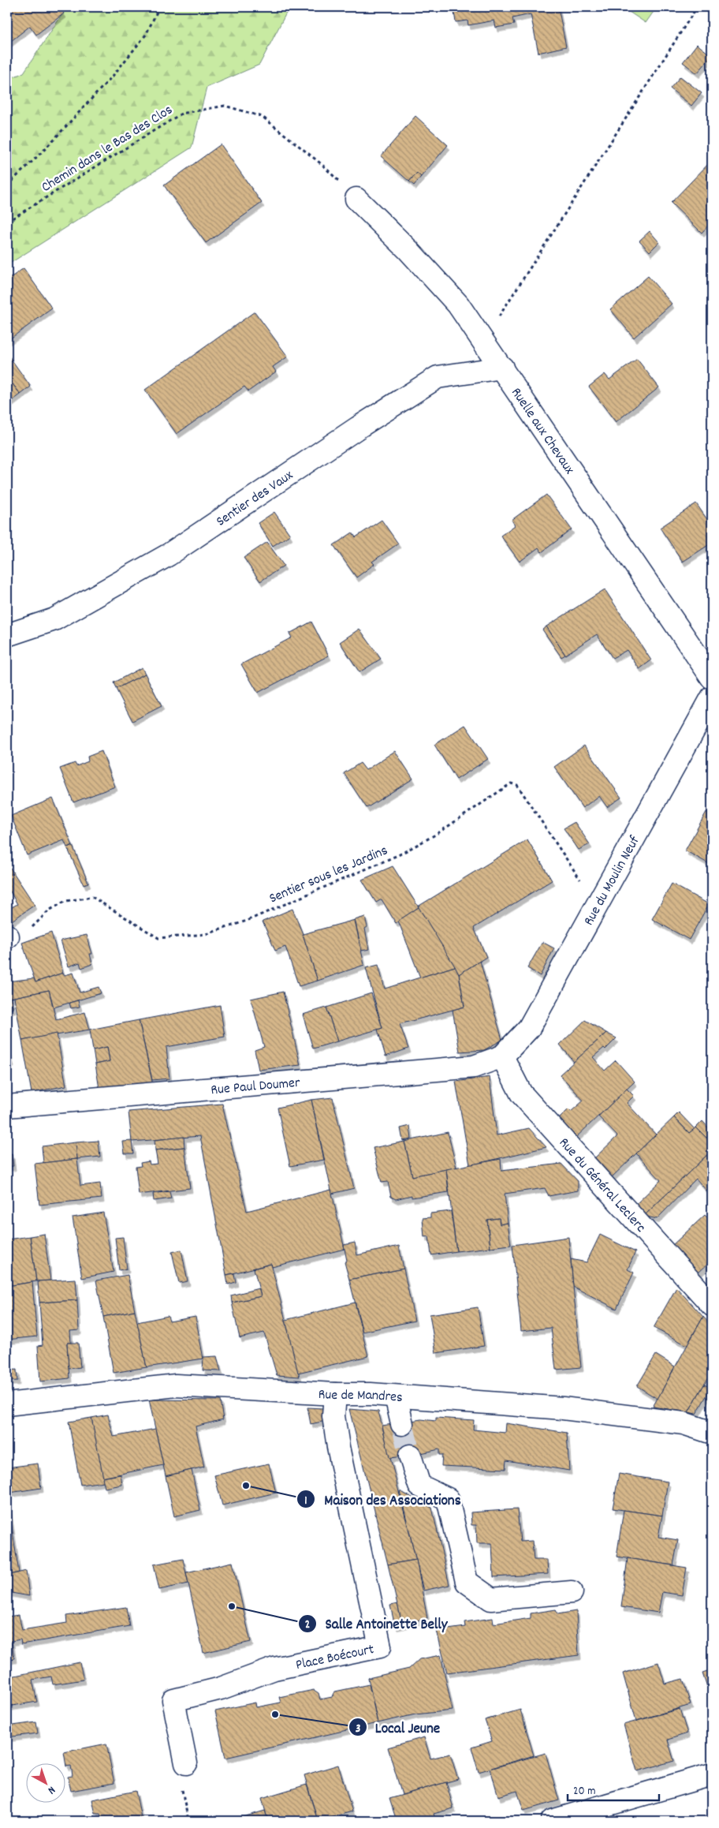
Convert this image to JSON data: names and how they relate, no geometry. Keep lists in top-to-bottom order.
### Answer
{
  "streets": {
    "street": [
      "Ruelle aux Chevaux",
      "Sentier des Vaux",
      "Rue du Moulin Neuf",
      "Rue Paul Doumer",
      "Rue du Général Leclerc",
      "Rue de Mandres",
      "Place Boécourt"
    ],
    "path": ["Chemin dans le Bas des Clos", "Sentier sous les Jardins"]
  },
  "crossings": [
    ["Chemin dans le Bas des Clos", "Ruelle aux Chevaux"],
    ["Ruelle aux Chevaux", "Sentier des Vaux"],
    ["Sentier sous les Jardins", "Rue du Moulin Neuf"],
    ["Rue du Moulin Neuf", "Rue Paul Doumer"],
    ["Rue du Moulin Neuf", "Rue du Général Leclerc"],
    ["Rue Paul Doumer", "Rue du Général Leclerc"],
    ["Rue de Mandres", "Place Boécourt"]
  ],
  "places": ["Maison des Associations", "Salle Antoinette Belly", "Local Jeune"],
  "scale_bar": "20 m",
  "north": "bottom right"
}
